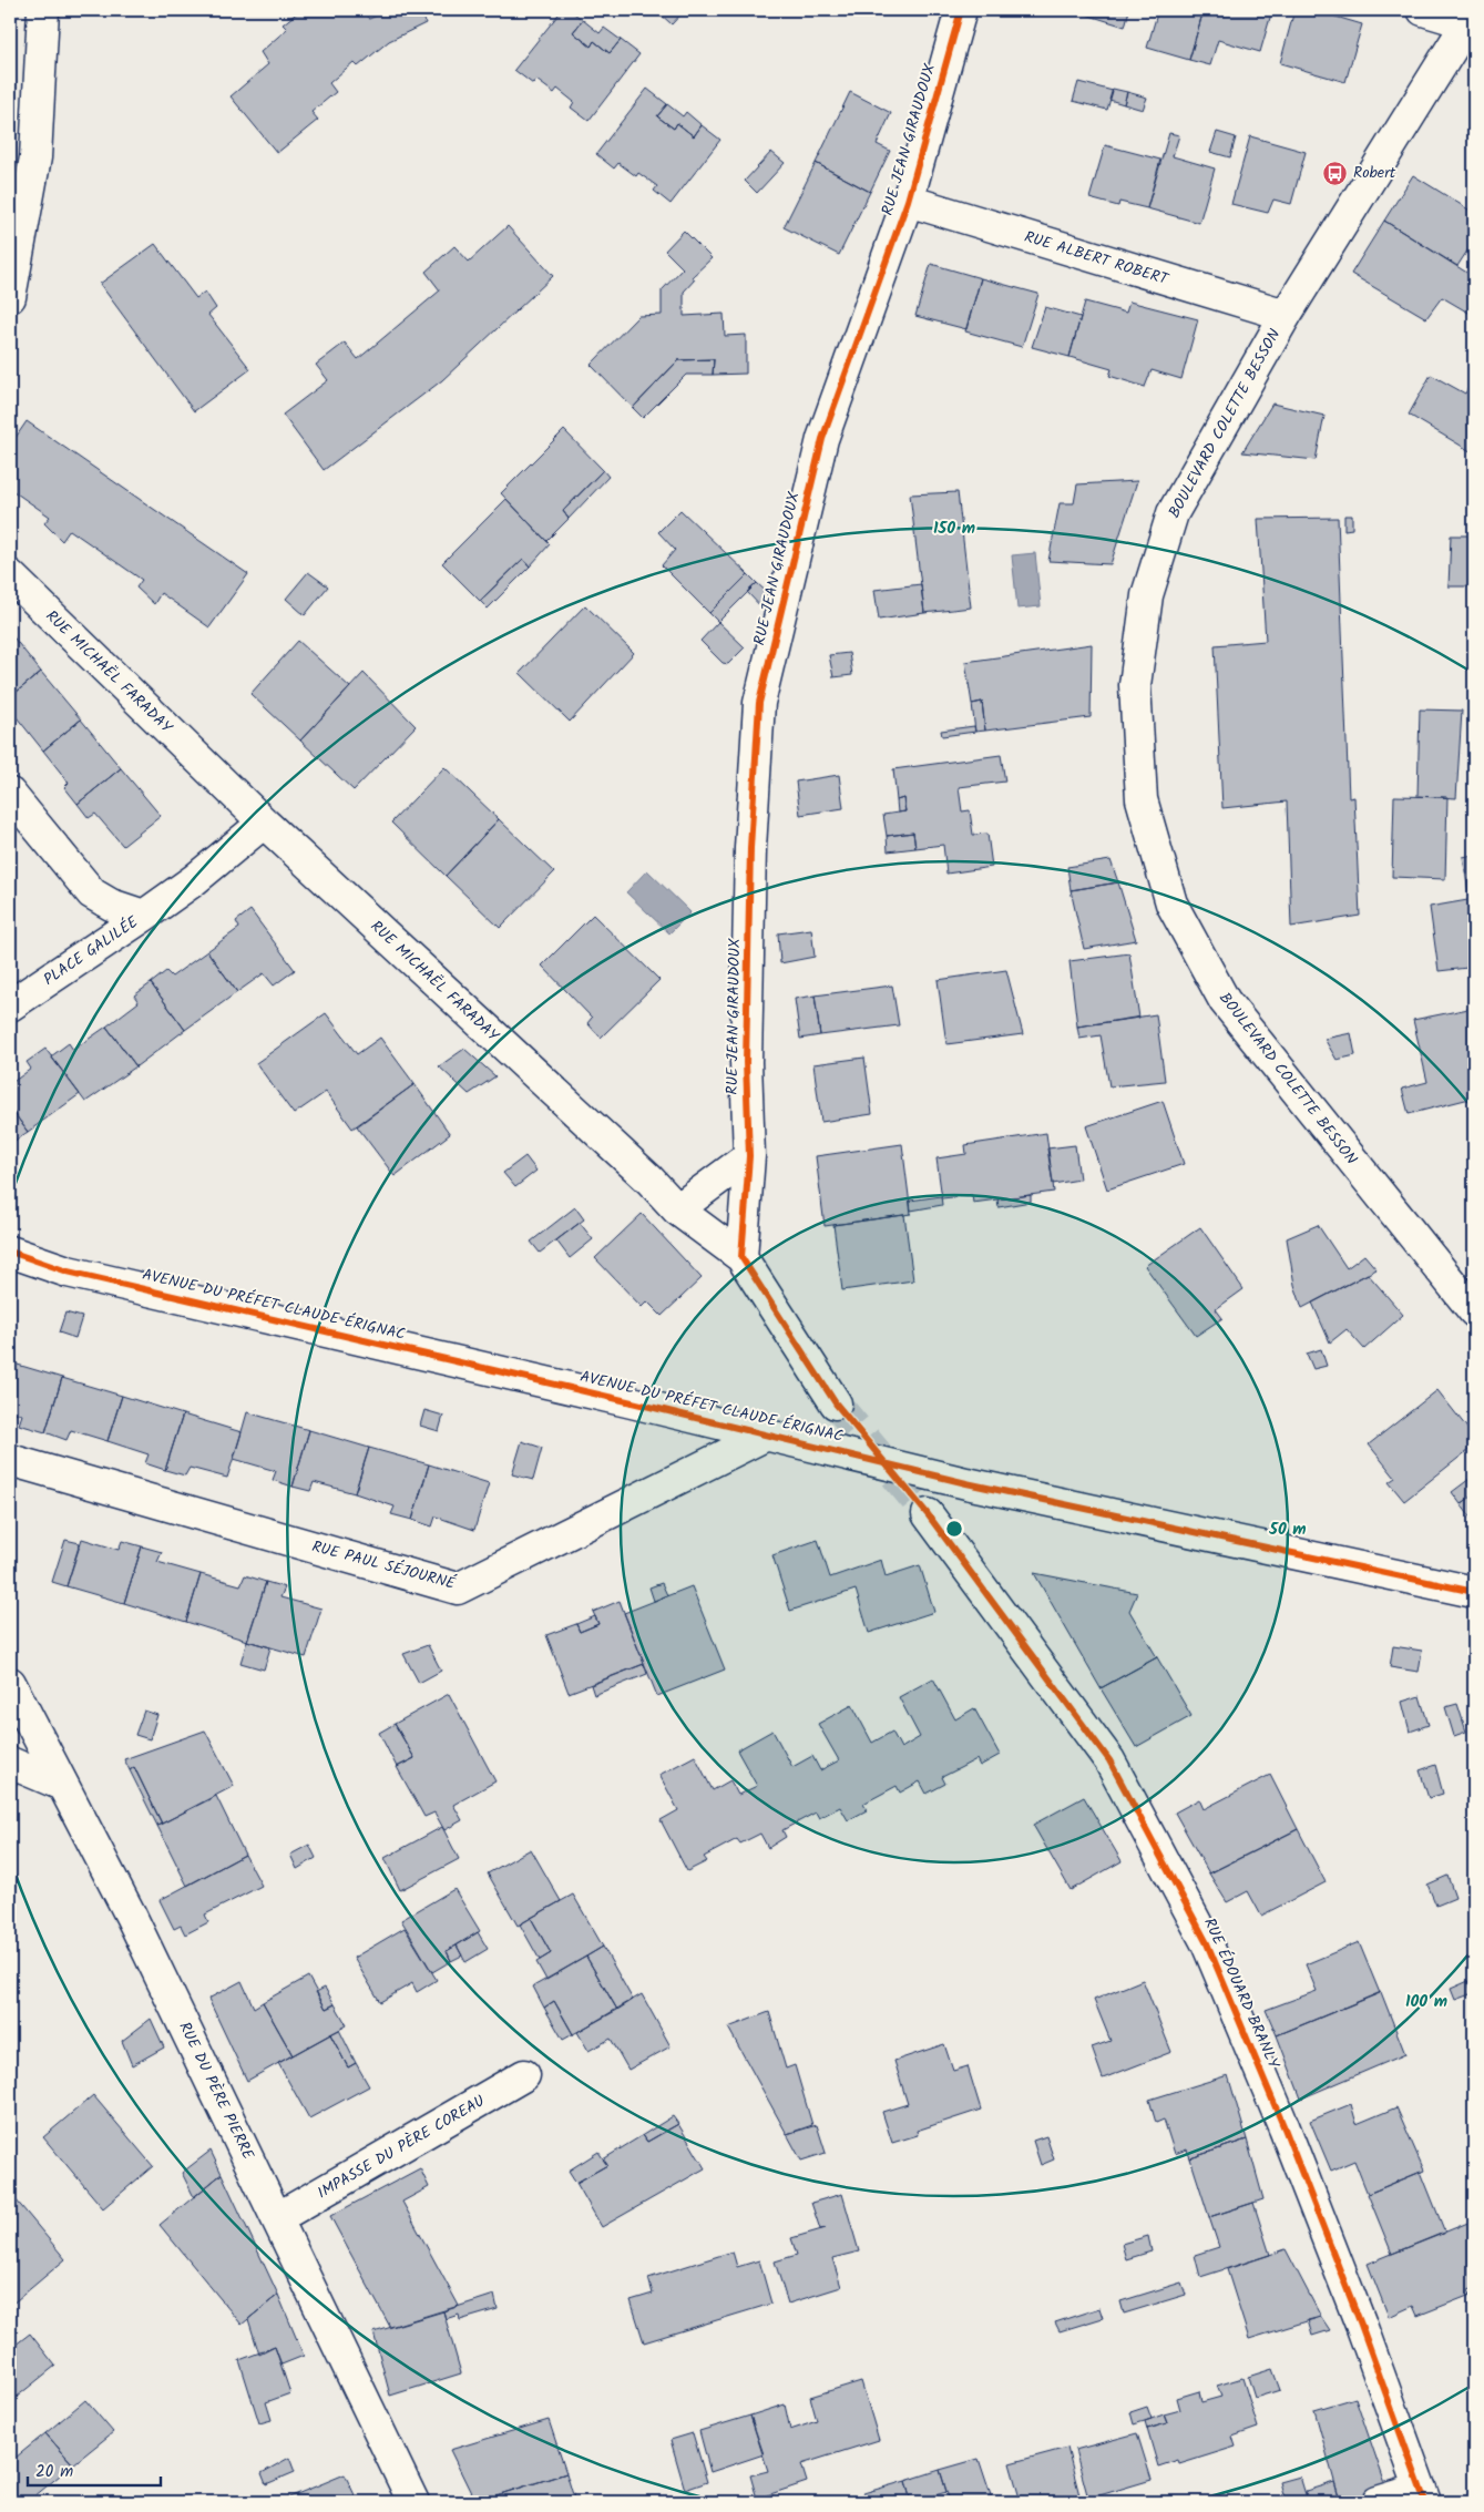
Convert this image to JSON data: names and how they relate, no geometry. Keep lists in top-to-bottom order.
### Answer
{
  "streets": {
    "street": [
      "RUE JEAN GIRAUDOUX",
      "RUE ALBERT ROBERT",
      "BOULEVARD COLETTE BESSON",
      "RUE MICHAËL FARADAY",
      "PLACE GALILÉE",
      "AVENUE DU PRÉFET CLAUDE ÉRIGNAC",
      "RUE PAUL SÉJOURNÉ",
      "RUE ÉDOUARD BRANLY",
      "RUE DU PÈRE PIERRE",
      "IMPASSE DU PÈRE COREAU"
    ]
  },
  "crossings": [
    ["RUE JEAN GIRAUDOUX", "RUE ALBERT ROBERT"],
    ["RUE JEAN GIRAUDOUX", "RUE MICHAËL FARADAY"],
    ["RUE ALBERT ROBERT", "BOULEVARD COLETTE BESSON"],
    ["RUE MICHAËL FARADAY", "PLACE GALILÉE"],
    ["AVENUE DU PRÉFET CLAUDE ÉRIGNAC", "RUE PAUL SÉJOURNÉ"],
    ["RUE DU PÈRE PIERRE", "IMPASSE DU PÈRE COREAU"]
  ],
  "places": {
    "bus stop": ["Robert"]
  },
  "scale_bar": "20 m",
  "rings": ["150 m", "50 m", "100 m"]
}
